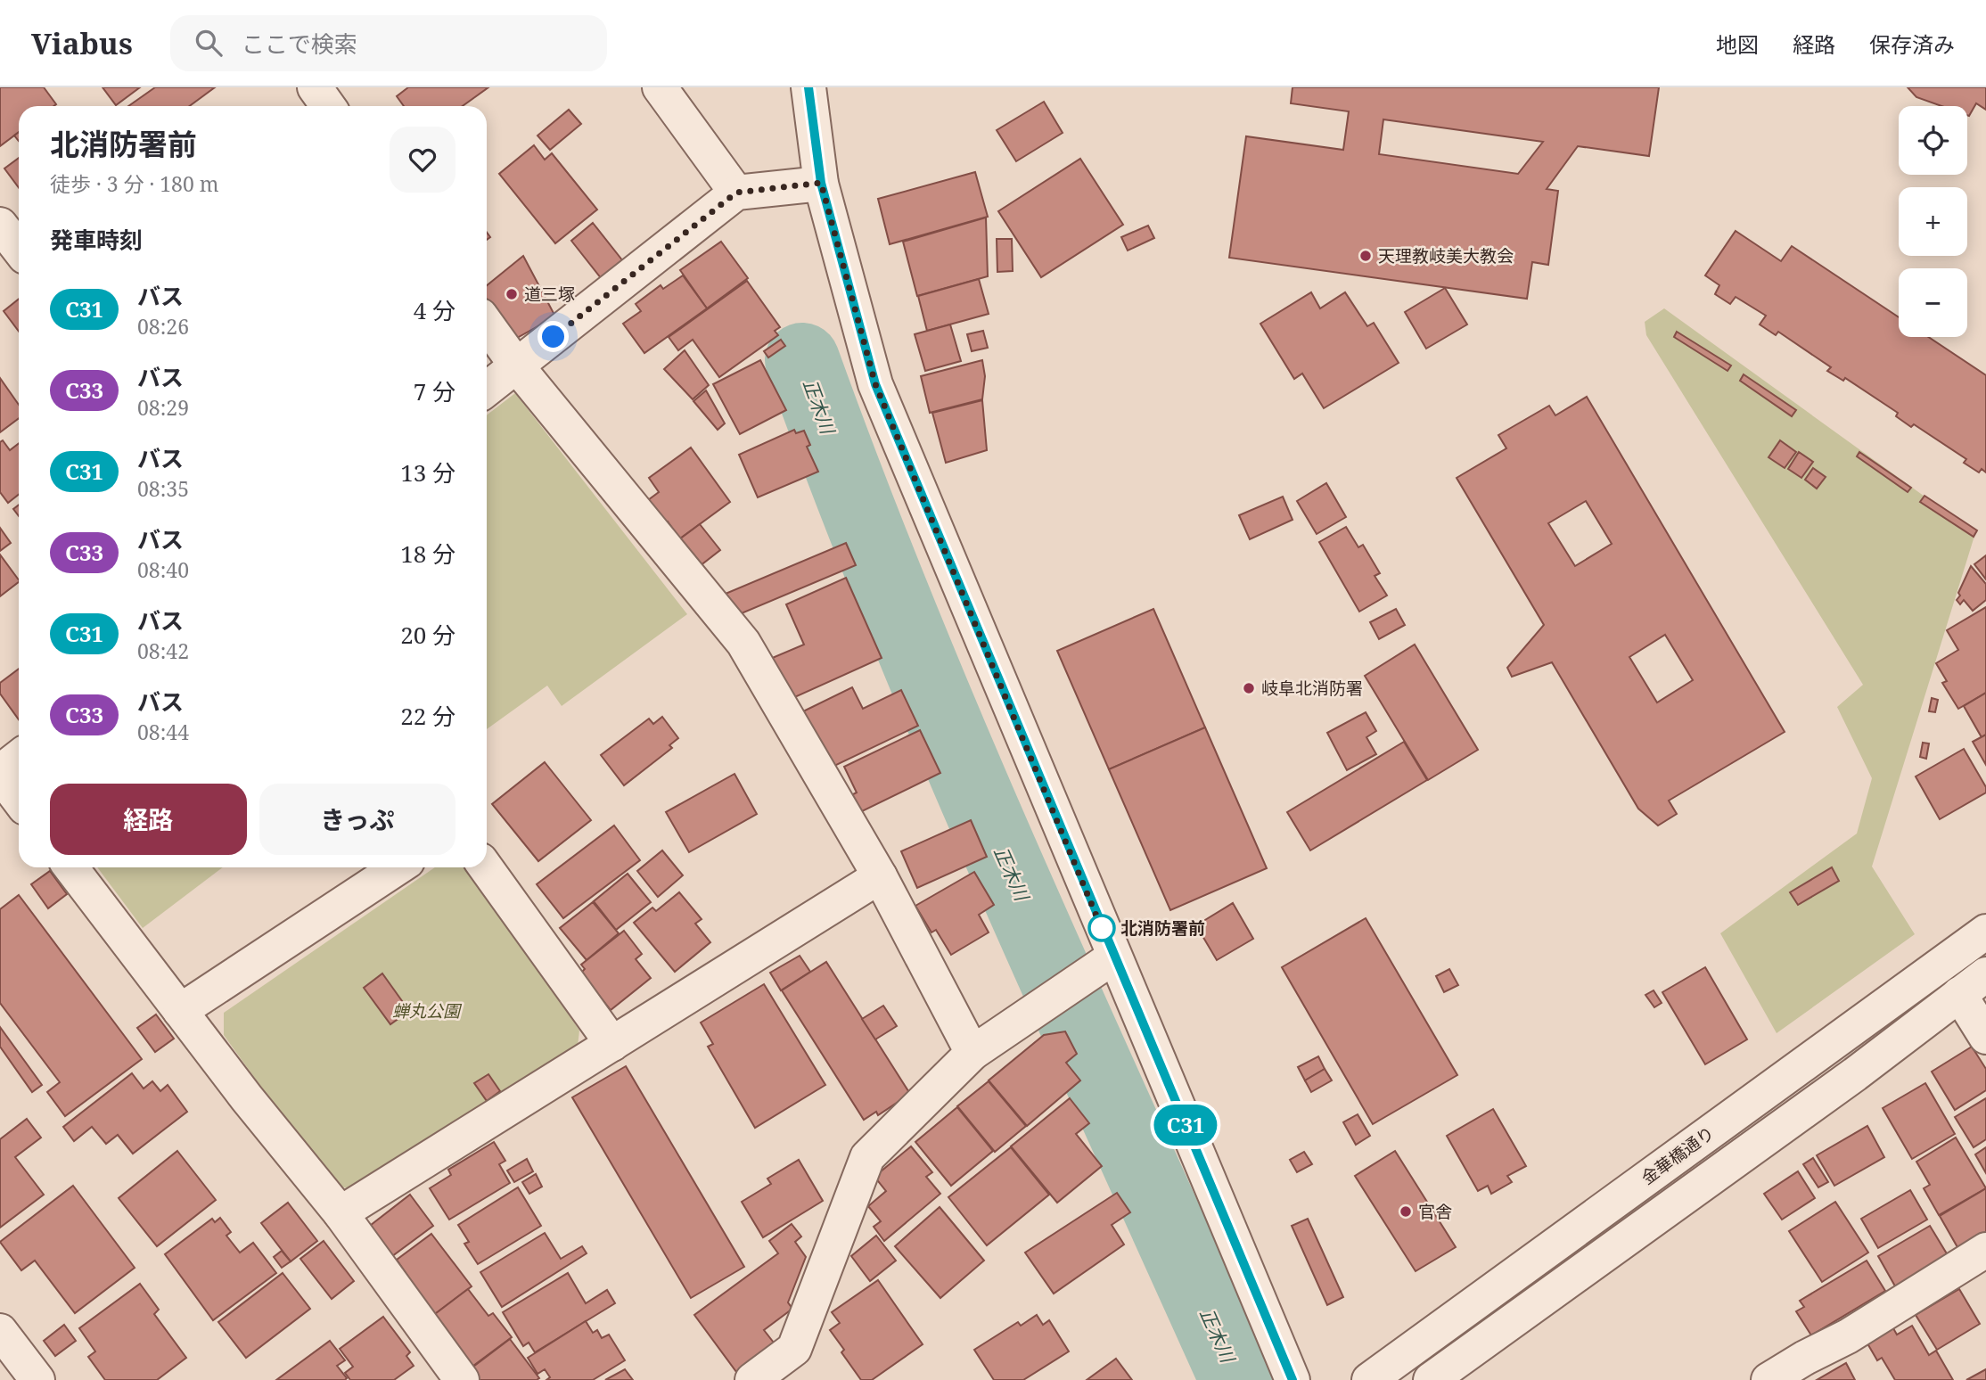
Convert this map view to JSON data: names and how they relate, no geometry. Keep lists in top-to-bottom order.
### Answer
{
  "streets": {
    "street": ["金華橋通り"]
  },
  "water": ["正木川"],
  "parks": ["蝉丸公園"],
  "places": [
    "天理教岐美大教会",
    "道三塚",
    "岐阜北消防署",
    "北消防署前",
    "官舎"
  ],
  "lines": ["bus line C31"],
  "page": {
    "header": "Viabus",
    "search": "ここで検索",
    "nav": ["地図", "経路", "保存済み"],
    "on_map": "C31",
    "map_buttons": ["+", "−"],
    "heading": [
      ["北消防署前", "徒歩 · 3 分 · 180 m"],
      "発車時刻"
    ],
    "list": [
      {
        "mark": "C31",
        "name": "バス",
        "note": "08:26",
        "value": "4 分"
      },
      {
        "mark": "C33",
        "name": "バス",
        "note": "08:29",
        "value": "7 分"
      },
      {
        "mark": "C31",
        "name": "バス",
        "note": "08:35",
        "value": "13 分"
      },
      {
        "mark": "C33",
        "name": "バス",
        "note": "08:40",
        "value": "18 分"
      },
      {
        "mark": "C31",
        "name": "バス",
        "note": "08:42",
        "value": "20 分"
      },
      {
        "mark": "C33",
        "name": "バス",
        "note": "08:44",
        "value": "22 分"
      }
    ],
    "buttons": ["経路", "きっぷ"]
  }
}
